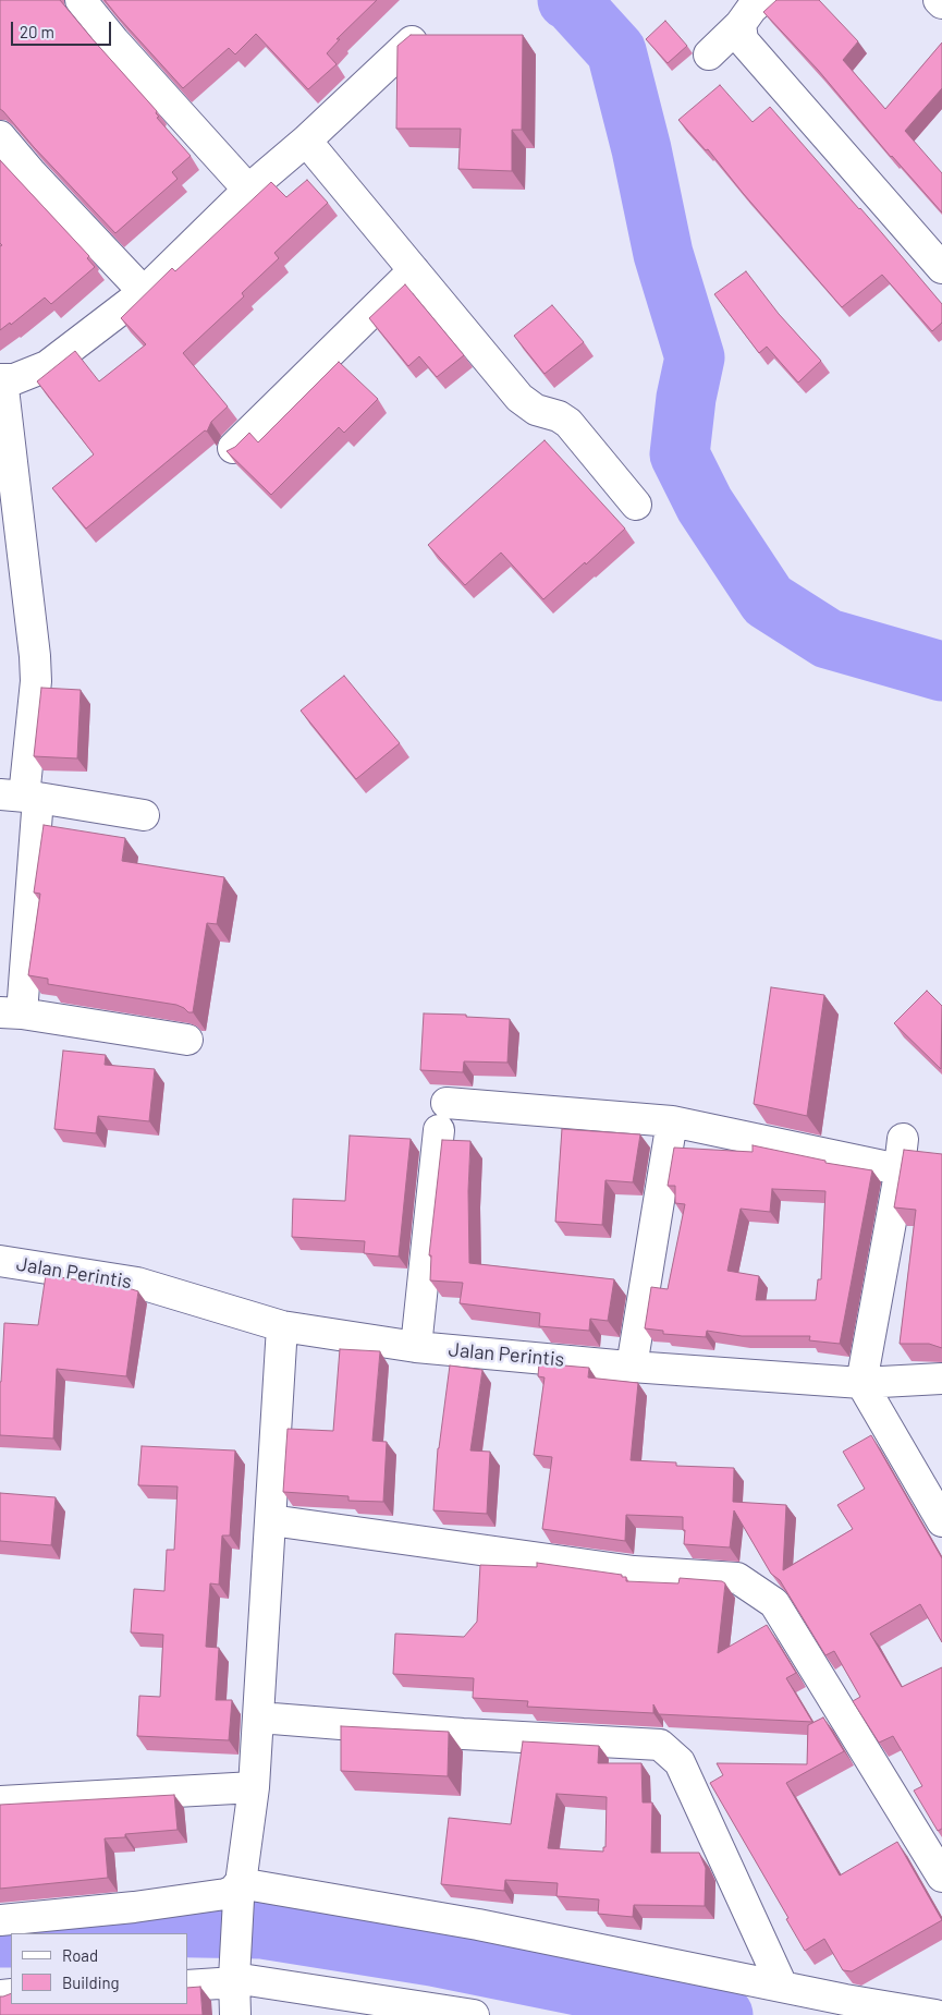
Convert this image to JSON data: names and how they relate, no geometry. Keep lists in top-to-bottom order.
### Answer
{
  "streets": {
    "street": ["Jalan Perintis"]
  },
  "legend": ["Road", "Building"],
  "scale_bar": "20 m"
}
